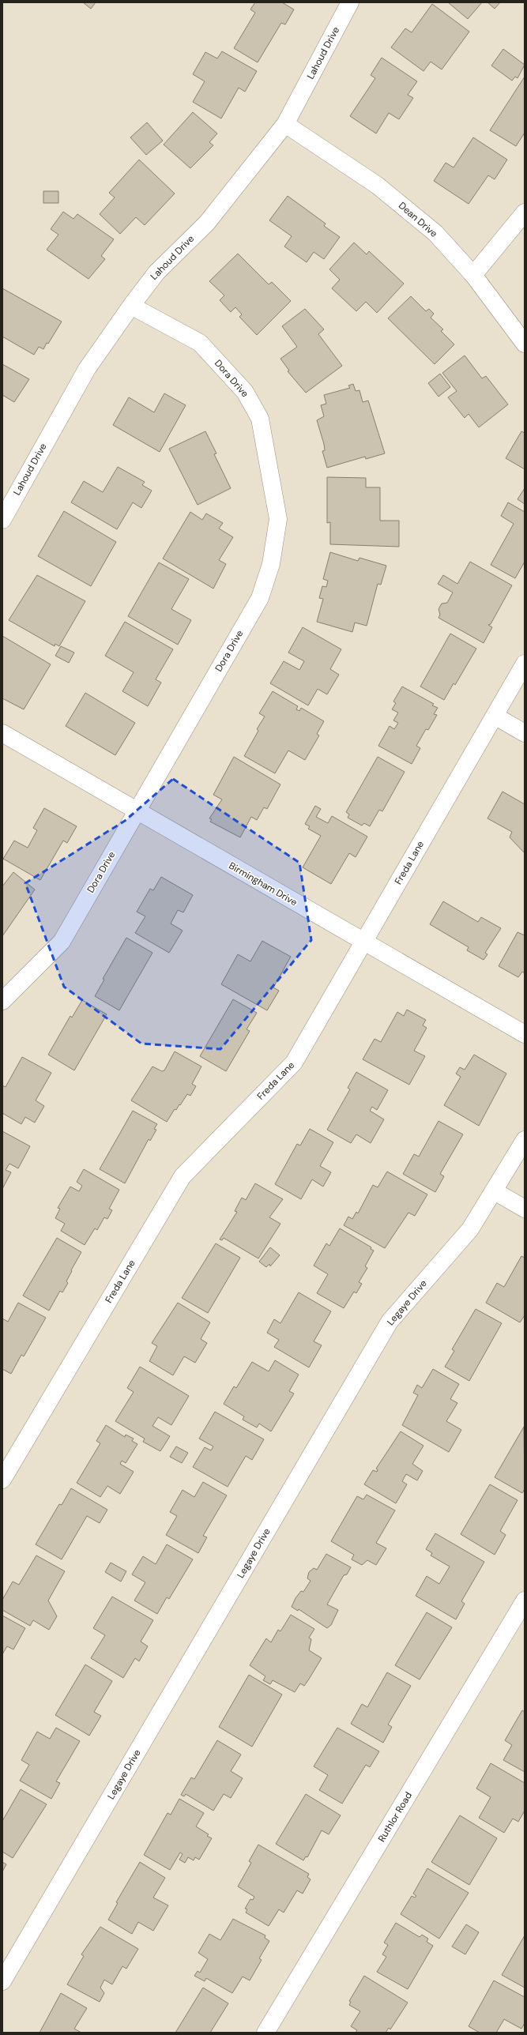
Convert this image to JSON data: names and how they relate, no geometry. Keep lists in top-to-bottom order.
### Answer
{
  "streets": {
    "street": [
      "Lahoud Drive",
      "Dean Drive",
      "Dora Drive",
      "Freda Lane",
      "Birmingham Drive",
      "Legaye Drive",
      "Ruthlor Road"
    ]
  },
  "crossings": [
    ["Lahoud Drive", "Dean Drive"],
    ["Lahoud Drive", "Dora Drive"],
    ["Dora Drive", "Birmingham Drive"],
    ["Freda Lane", "Birmingham Drive"]
  ]
}
